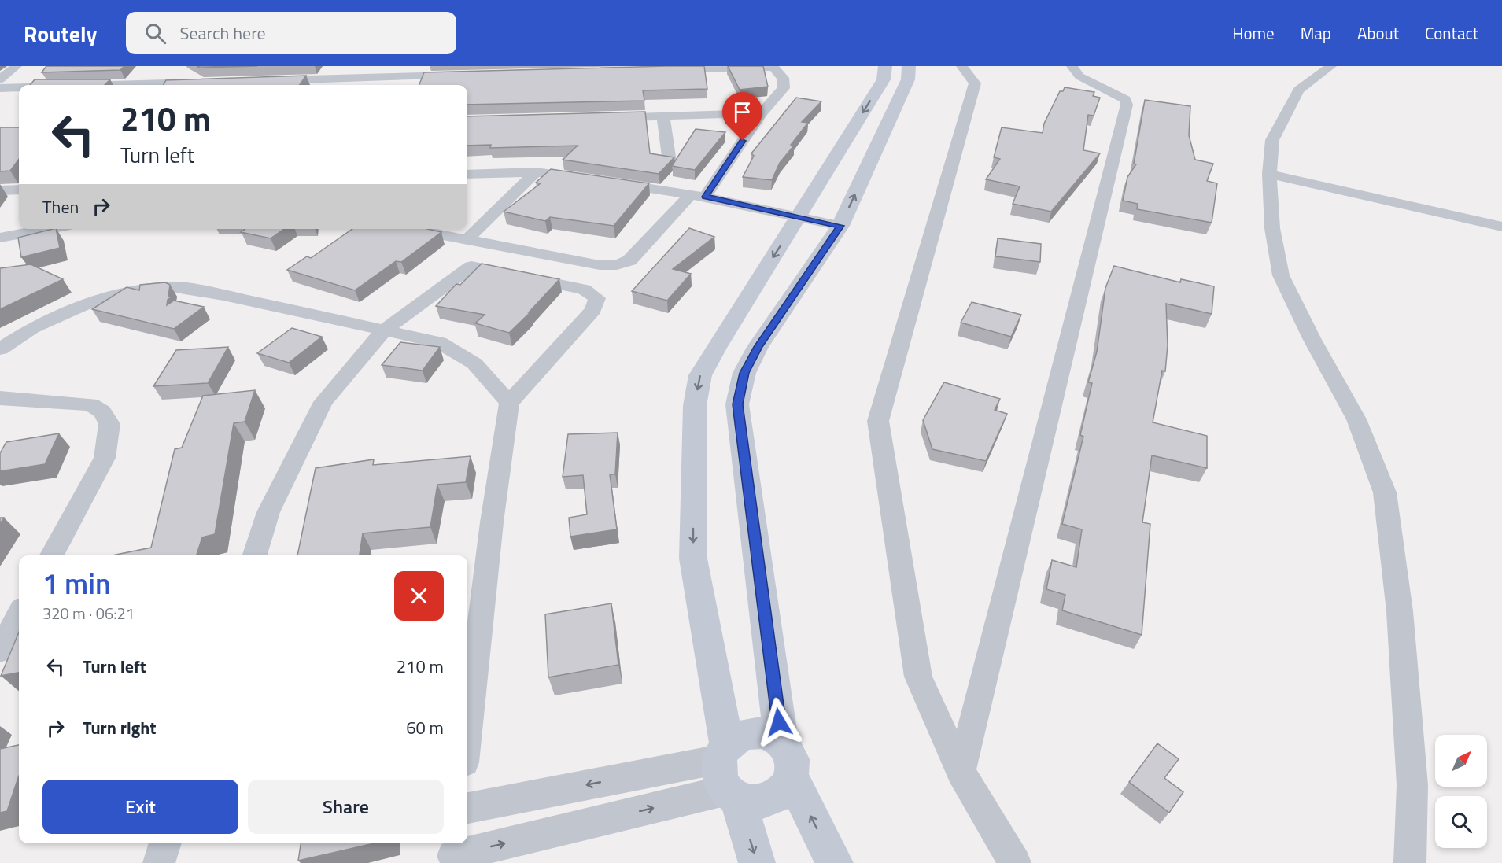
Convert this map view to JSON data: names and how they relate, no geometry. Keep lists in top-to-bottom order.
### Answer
{
  "north": "top right",
  "page": {
    "header": "Routely",
    "search": "Search here",
    "nav": [
      "Home",
      "Map",
      "About",
      "Contact"
    ],
    "turn": ["210 m", "Turn left"],
    "then": "Then",
    "heading": ["1 min", "320 m · 06:21"],
    "list": [
      {
        "name": "Turn left",
        "value": "210 m"
      },
      {
        "name": "Turn right",
        "value": "60 m"
      }
    ],
    "buttons": ["Exit", "Share"]
  }
}
